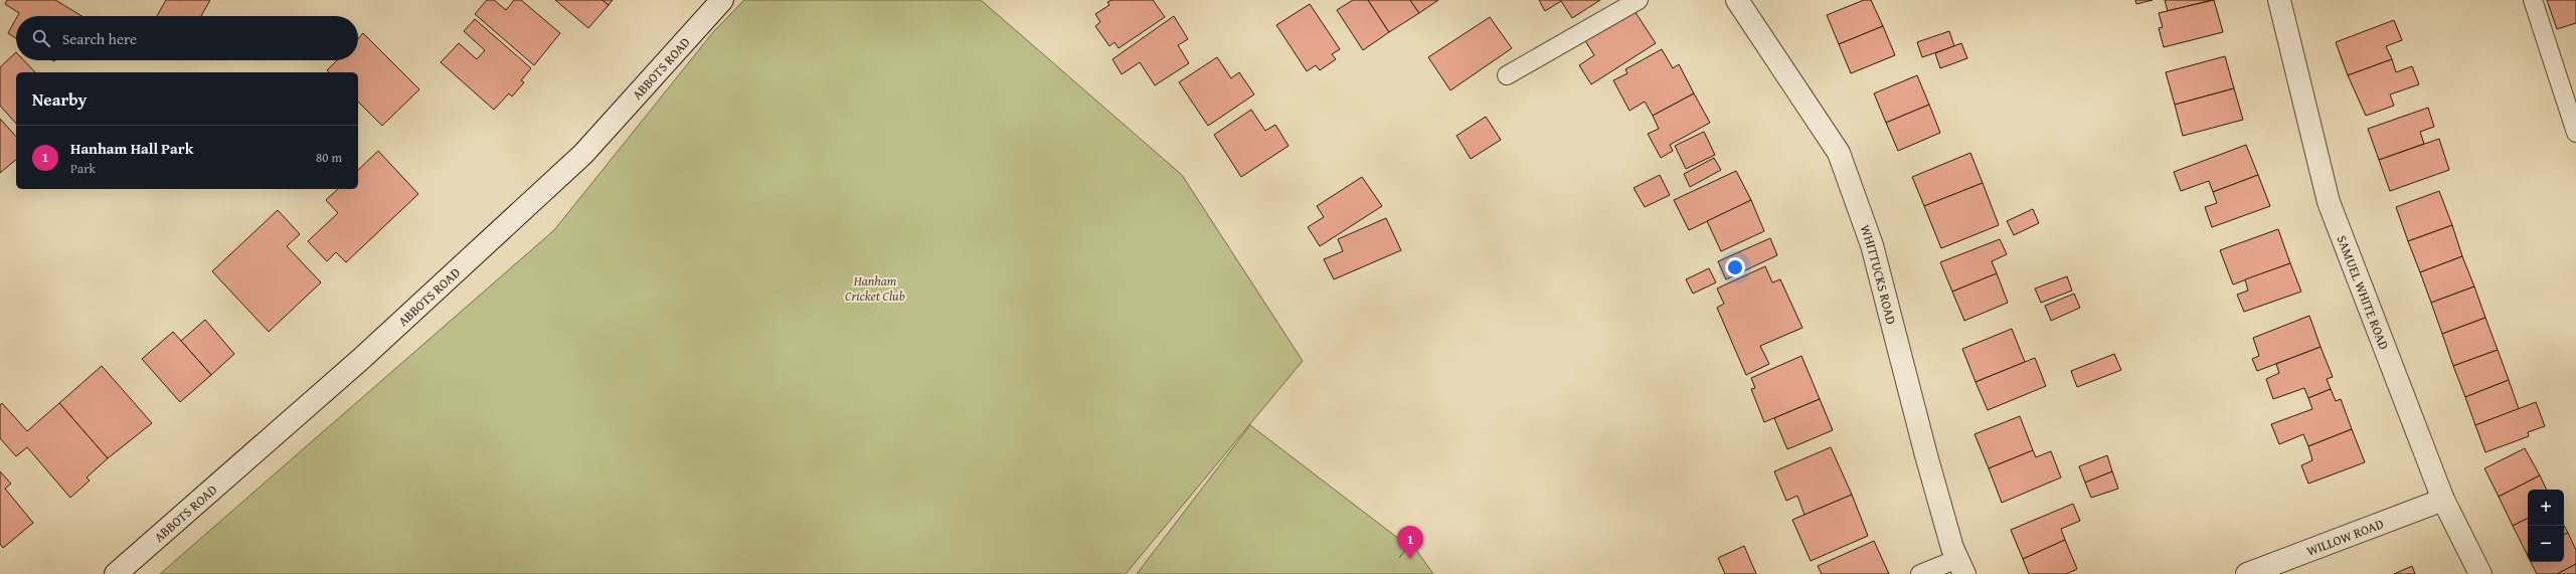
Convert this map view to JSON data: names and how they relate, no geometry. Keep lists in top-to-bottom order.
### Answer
{
  "streets": {
    "street": [
      "ABBOTS ROAD",
      "WHITTUCKS ROAD",
      "SAMUEL WHITE ROAD",
      "WILLOW ROAD"
    ]
  },
  "crossings": [
    ["SAMUEL WHITE ROAD", "WILLOW ROAD"]
  ],
  "parks": ["Hanham Cricket Club"],
  "page": {
    "search": "Search here",
    "heading": "Nearby",
    "list": [
      {
        "mark": "1",
        "name": "Hanham Hall Park",
        "note": "Park",
        "value": "80 m"
      }
    ],
    "map_buttons": ["+", "−"],
    "pins": "1"
  }
}
